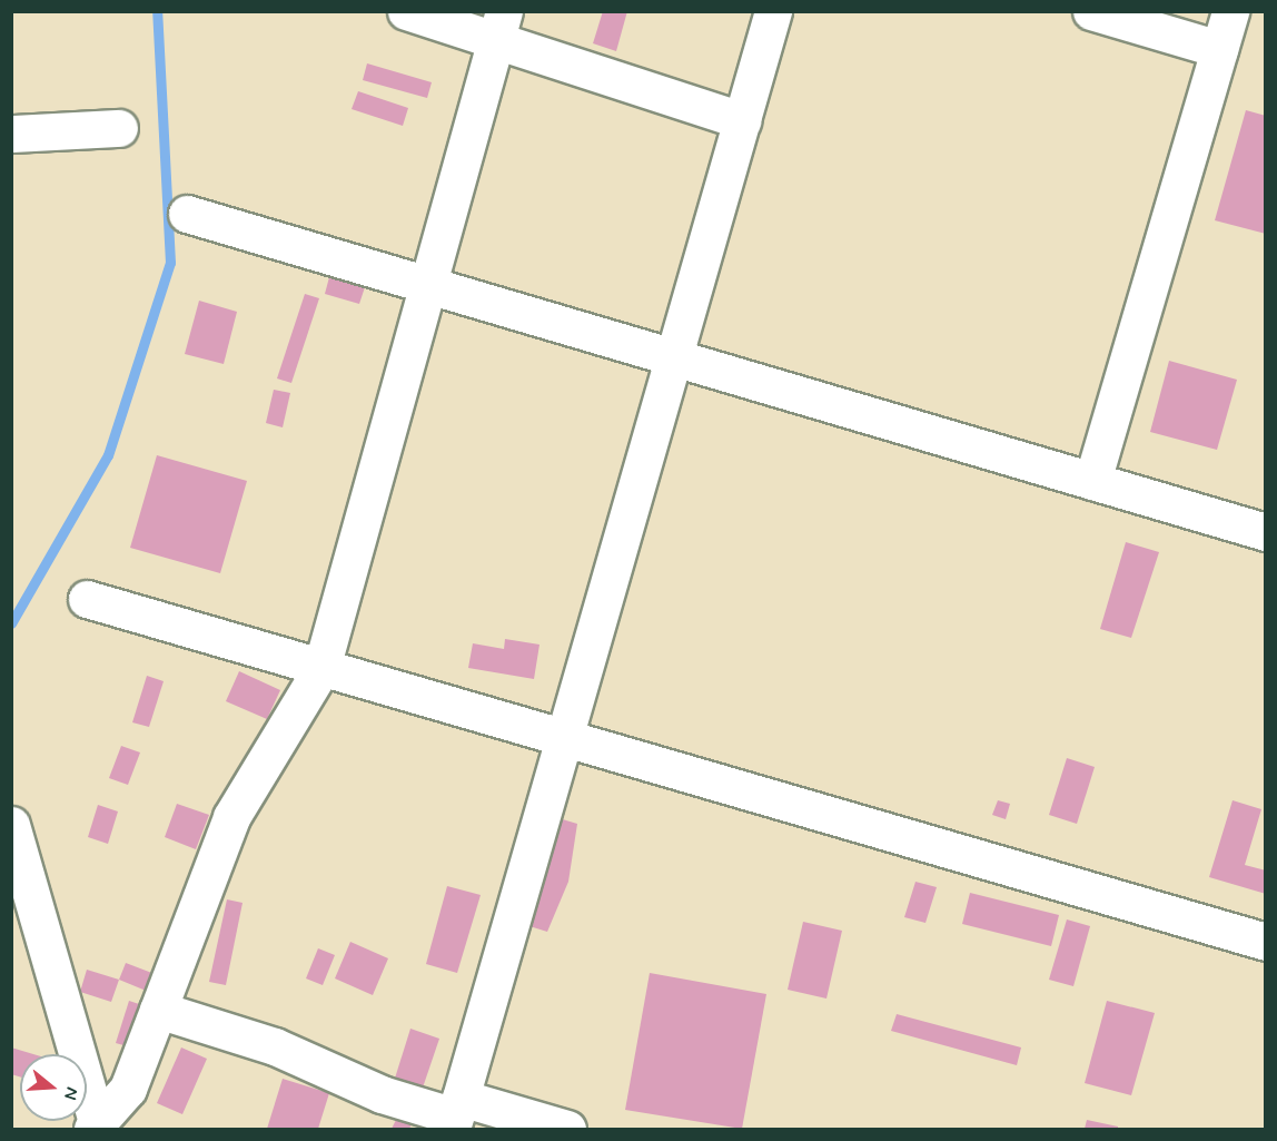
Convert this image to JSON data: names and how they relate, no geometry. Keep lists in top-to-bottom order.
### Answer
{
  "north": "right"
}
